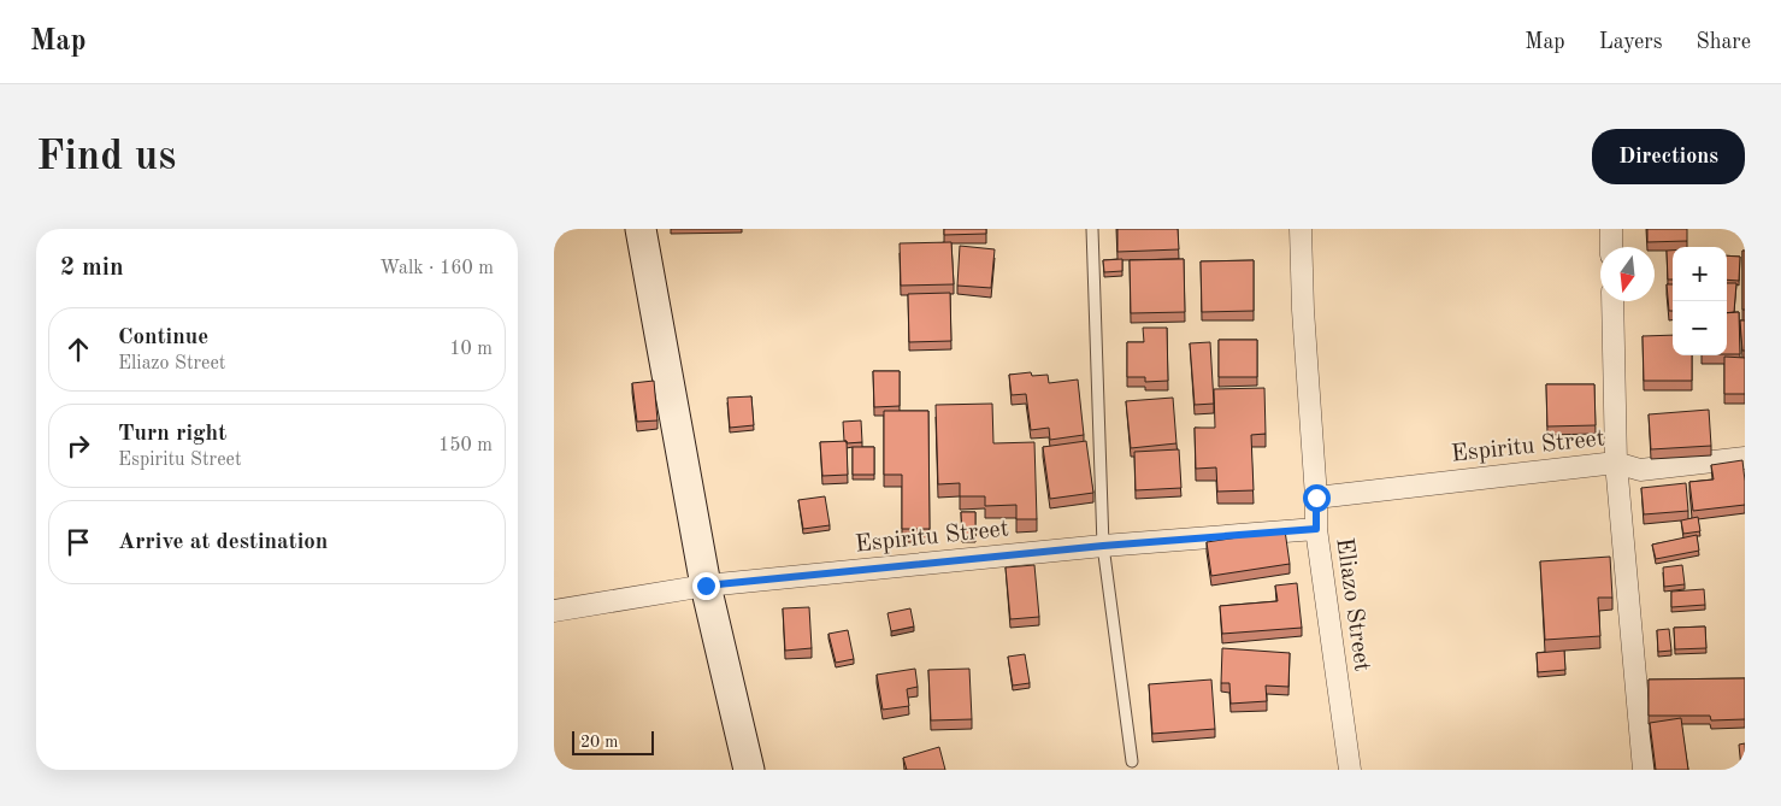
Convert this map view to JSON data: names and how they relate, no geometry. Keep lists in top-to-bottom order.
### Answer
{
  "streets": {
    "street": ["Espiritu Street", "Eliazo Street"]
  },
  "crossings": [
    ["Espiritu Street", "Eliazo Street"]
  ],
  "scale_bar": "20 m",
  "north": "bottom",
  "page": {
    "header": "Map",
    "nav": ["Map", "Layers", "Share"],
    "buttons": "Directions",
    "title": "Find us",
    "heading": ["2 min", "Walk · 160 m"],
    "map_buttons": ["+", "−"],
    "list": [
      ["Continue", "Eliazo Street", "10 m"],
      ["Turn right", "Espiritu Street", "150 m"],
      "Arrive at destination"
    ],
    "scale": "20 m"
  }
}
